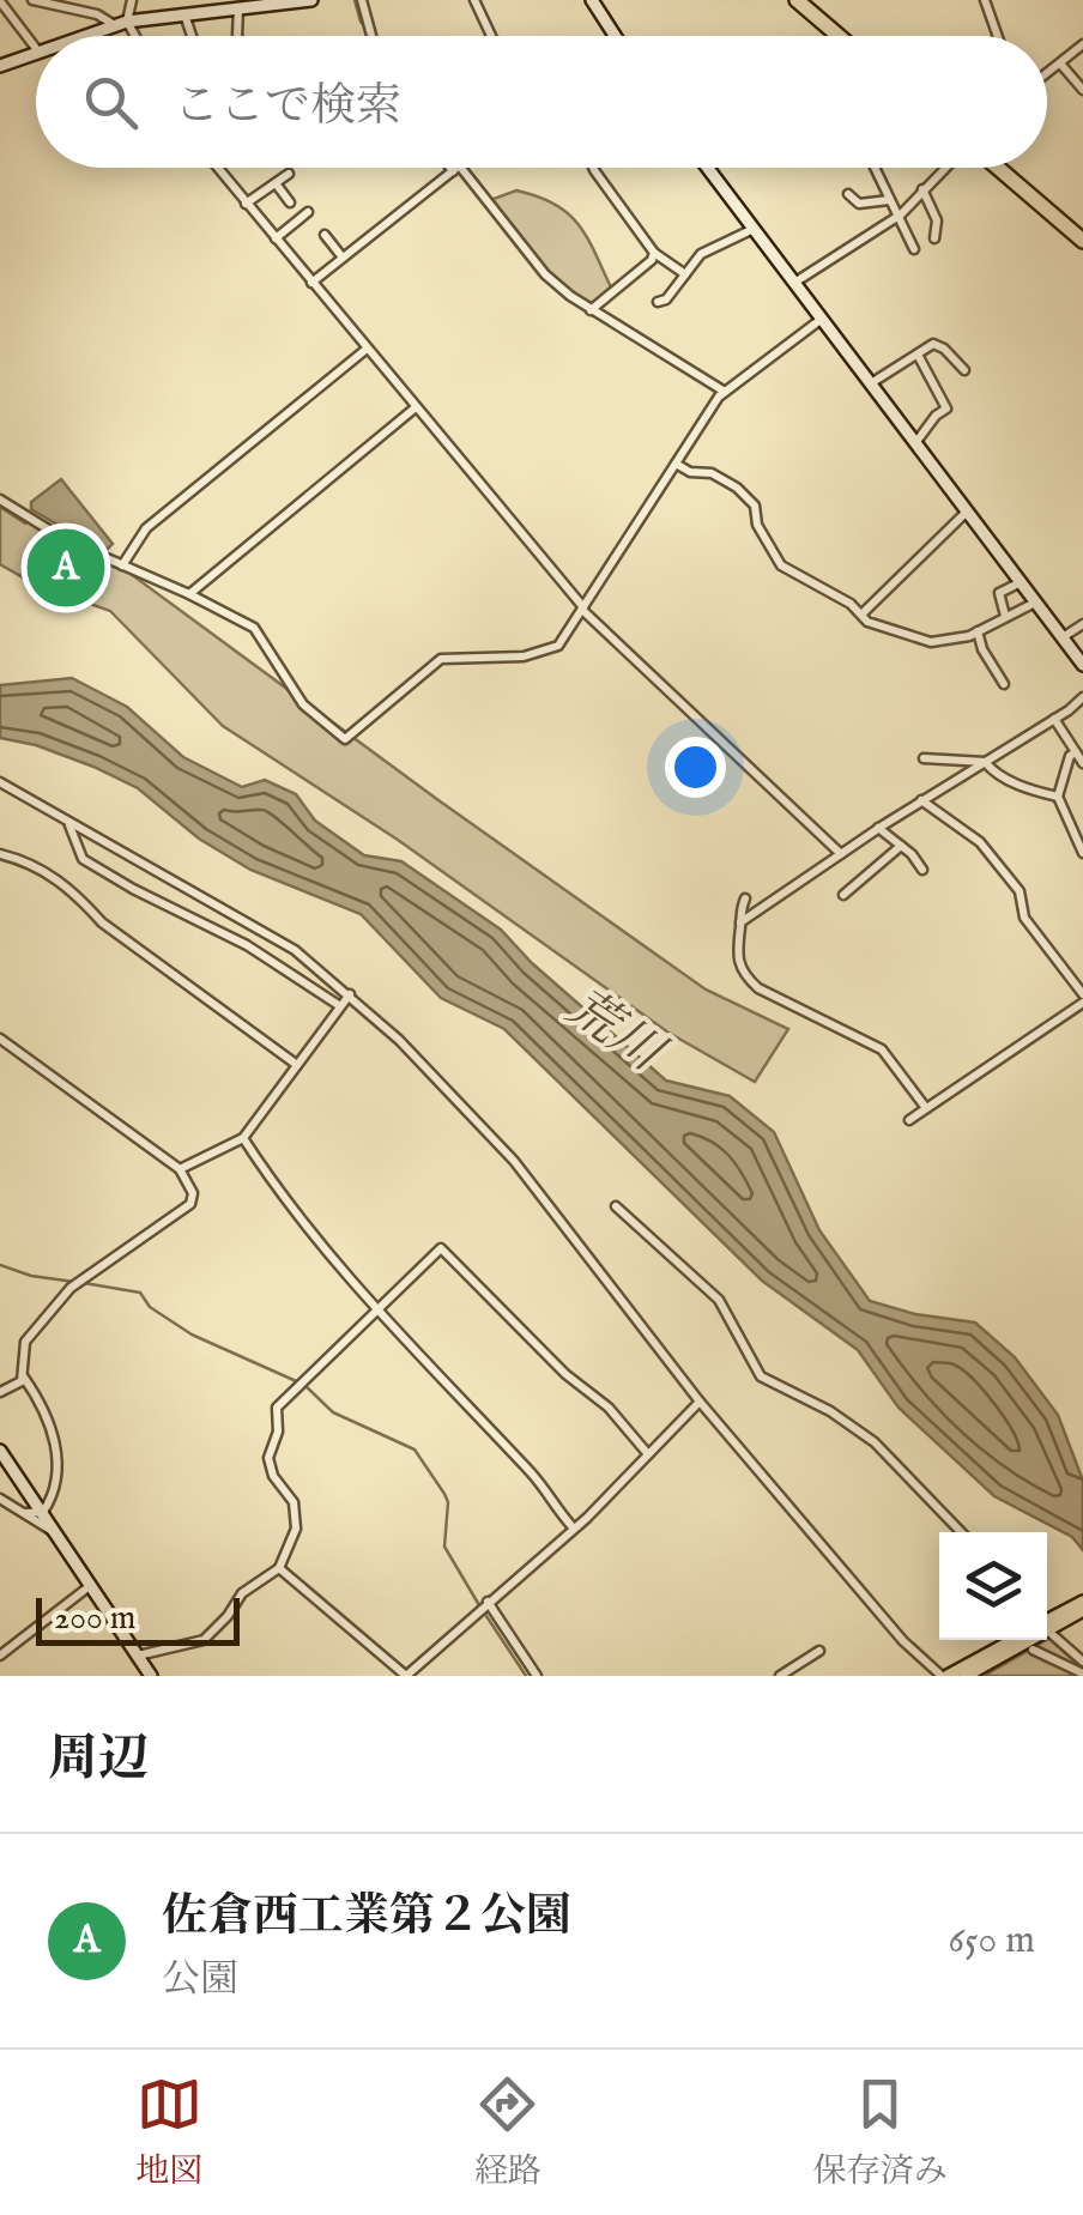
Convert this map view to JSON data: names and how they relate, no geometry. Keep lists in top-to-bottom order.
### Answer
{
  "water": ["荒川"],
  "scale_bar": "200 m",
  "page": {
    "search": "ここで検索",
    "pins": "A",
    "scale": "200 m",
    "heading": "周辺",
    "list": [
      {
        "mark": "A",
        "name": "佐倉西工業第２公園",
        "note": "公園",
        "value": "650 m"
      }
    ],
    "nav": ["地図", "経路", "保存済み"]
  }
}
